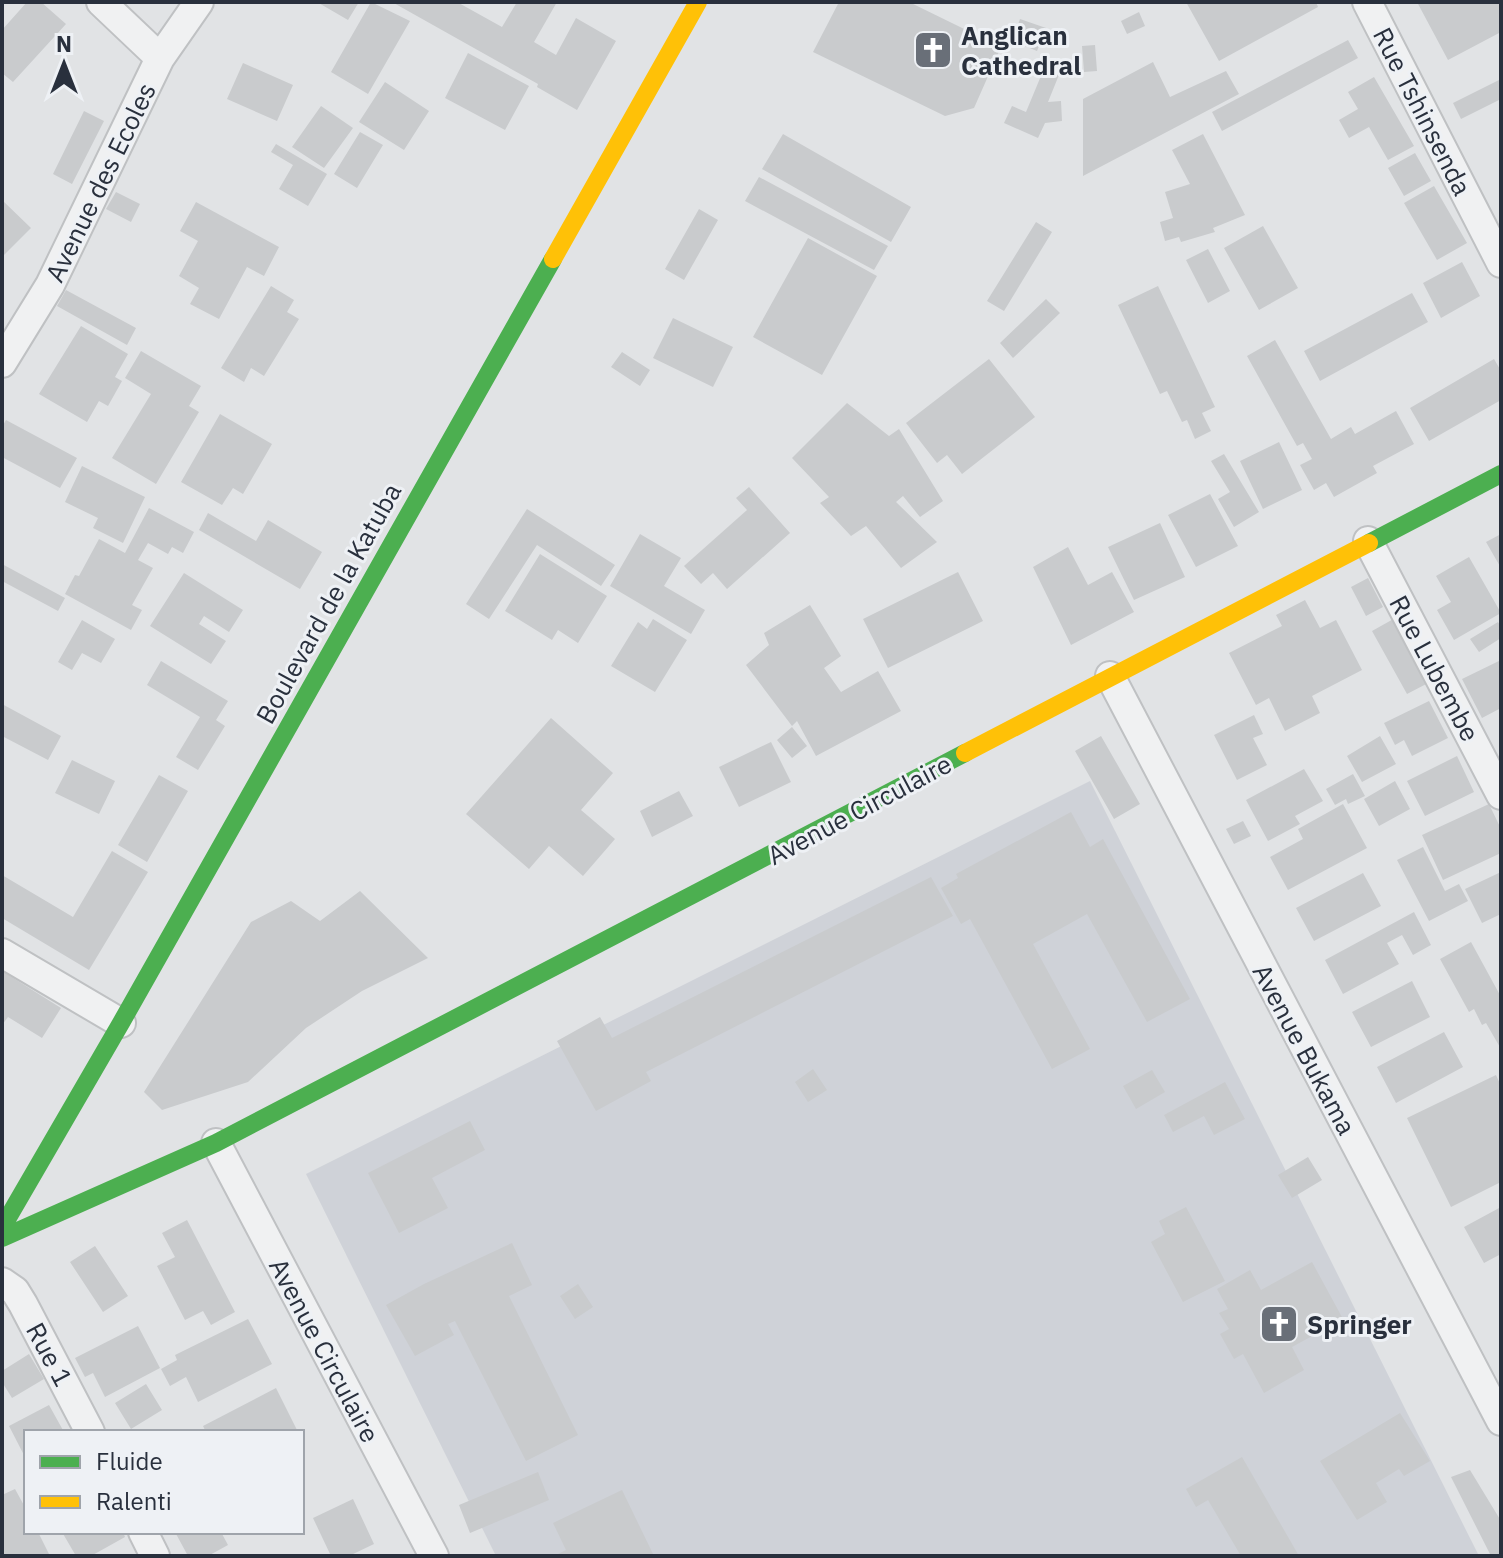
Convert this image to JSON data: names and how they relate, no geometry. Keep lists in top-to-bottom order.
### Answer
{
  "streets": {
    "street": [
      "Rue Tshinsenda",
      "Avenue des Ecoles",
      "Boulevard de la Katuba",
      "Rue Lubembe",
      "Avenue Circulaire",
      "Avenue Bukama",
      "Rue 1"
    ]
  },
  "crossings": [
    ["Rue Lubembe", "Avenue Circulaire"],
    ["Avenue Circulaire", "Avenue Bukama"]
  ],
  "places": {
    "church": ["Anglican Cathedral", "Springer"]
  },
  "legend": ["Fluide", "Ralenti"],
  "north": "top"
}
